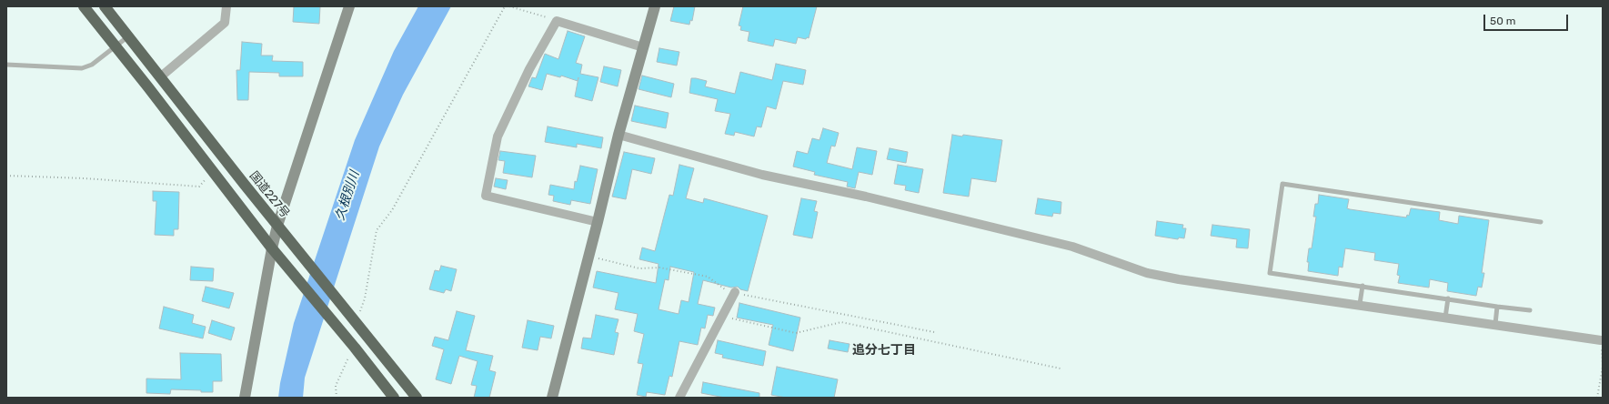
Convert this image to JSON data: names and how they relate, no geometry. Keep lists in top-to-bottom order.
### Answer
{
  "streets": {
    "highway": ["国道227号"]
  },
  "districts": ["追分七丁目"],
  "water": ["久根別川"],
  "scale_bar": "50 m"
}
